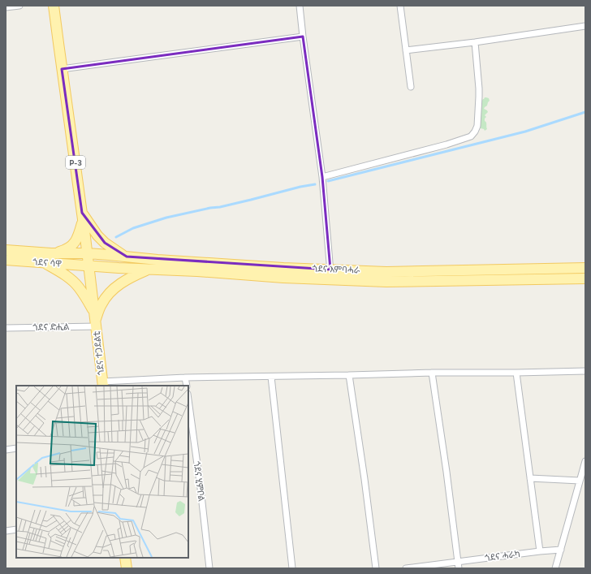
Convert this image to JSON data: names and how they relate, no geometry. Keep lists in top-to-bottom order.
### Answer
{
  "streets": {
    "main road": [
      "P-3",
      "ጎደና ሳዋ",
      "ጎደና እምባሓራ",
      "ጎደና ተጋደልቲ"
    ],
    "street": ["ጎደና ድሒል", "ጎደና ሂምቦል", "ጎደና ሓራካ"]
  },
  "crossings": [
    ["P-3", "ጎደና ሳዋ"],
    ["P-3", "ጎደና እምባሓራ"],
    ["P-3", "ጎደና ድሒል"],
    ["P-3", "ጎደና ተጋደልቲ"],
    ["ጎደና ሳዋ", "ጎደና እምባሓራ"],
    ["ጎደና ድሒል", "ጎደና ተጋደልቲ"]
  ]
}
